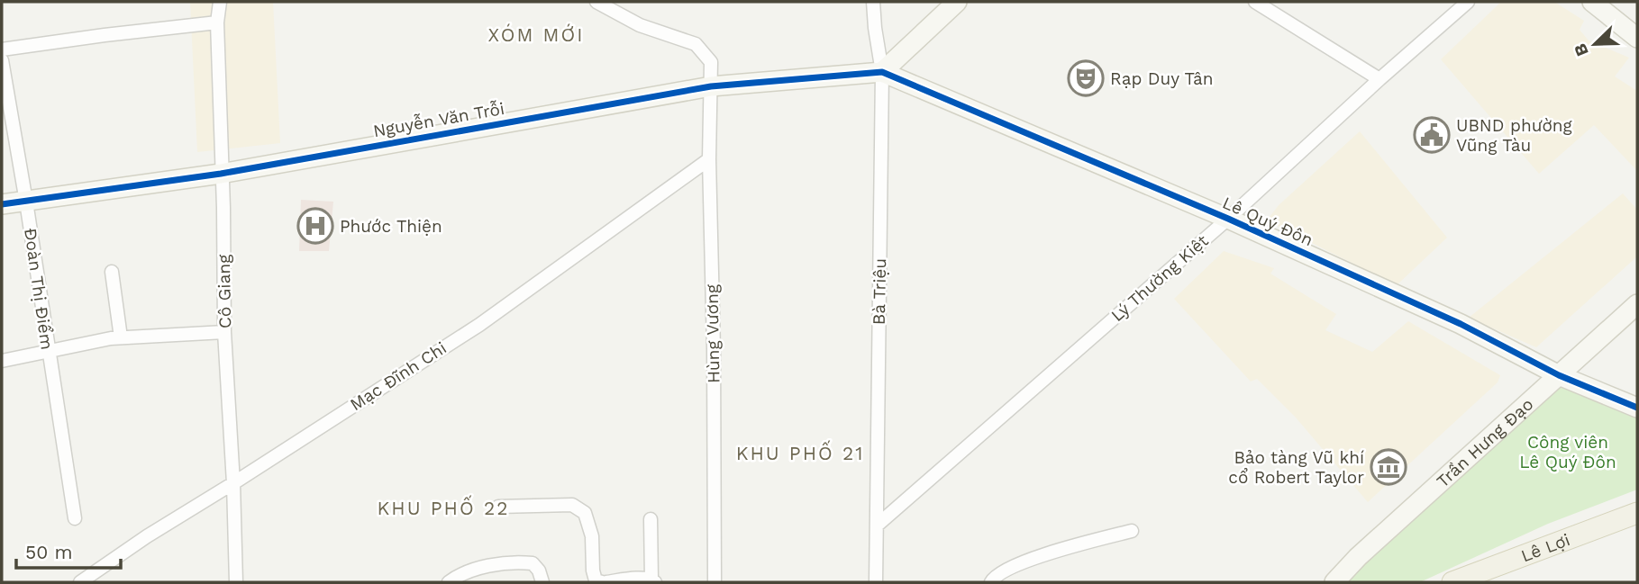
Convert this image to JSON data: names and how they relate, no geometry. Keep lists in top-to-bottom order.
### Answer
{
  "streets": {
    "main road": ["Lê Lợi"],
    "street": [
      "Nguyễn Văn Trỗi",
      "Lê Quý Đôn",
      "Lý Thường Kiệt",
      "Đoàn Thị Điểm",
      "Cô Giang",
      "Bà Triệu",
      "Hùng Vương",
      "Mạc Đĩnh Chi",
      "Trần Hưng Đạo"
    ]
  },
  "crossings": [
    ["Nguyễn Văn Trỗi", "Lê Quý Đôn"],
    ["Nguyễn Văn Trỗi", "Đoàn Thị Điểm"],
    ["Nguyễn Văn Trỗi", "Cô Giang"],
    ["Nguyễn Văn Trỗi", "Bà Triệu"],
    ["Nguyễn Văn Trỗi", "Hùng Vương"],
    ["Lê Quý Đôn", "Lý Thường Kiệt"],
    ["Lê Quý Đôn", "Bà Triệu"],
    ["Lê Quý Đôn", "Trần Hưng Đạo"],
    ["Lý Thường Kiệt", "Bà Triệu"],
    ["Cô Giang", "Mạc Đĩnh Chi"],
    ["Hùng Vương", "Mạc Đĩnh Chi"]
  ],
  "districts": ["XÓM MỚI", "KHU PHỐ 21", "KHU PHỐ 22"],
  "parks": ["Công viên Lê Quý Đôn"],
  "places": {
    "theatre": ["Rạp Duy Tân"],
    "public building": ["UBND phường Vũng Tàu"],
    "hospital": ["Phước Thiện"],
    "museum": ["Bảo tàng Vũ khí cổ Robert Taylor"]
  },
  "scale_bar": "50 m",
  "north": "bottom left"
}
